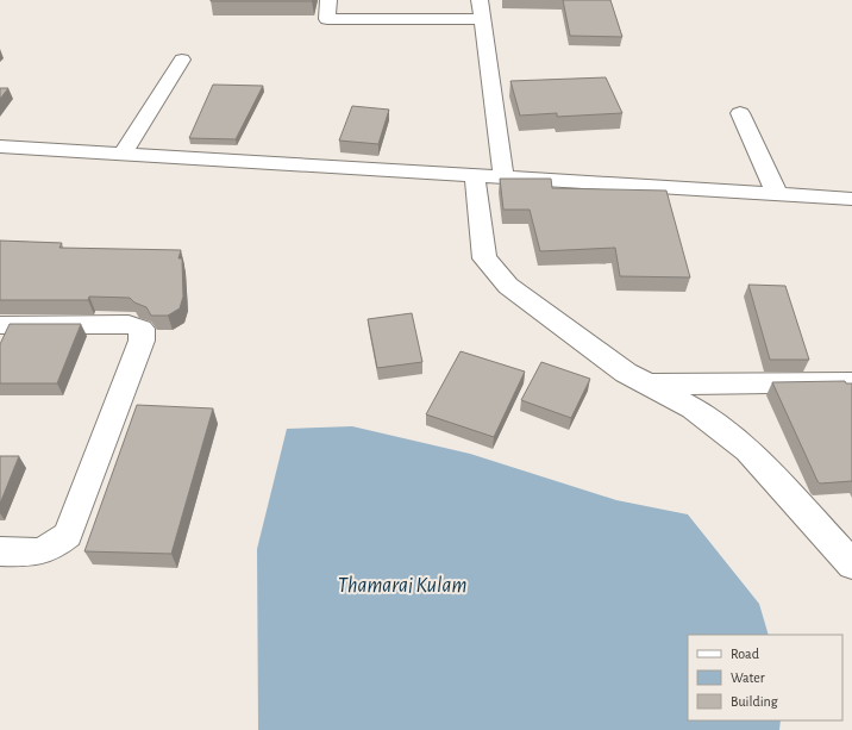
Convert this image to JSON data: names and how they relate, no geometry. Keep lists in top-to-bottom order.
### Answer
{
  "water": ["Thamarai Kulam"],
  "legend": ["Road", "Water", "Building"]
}
